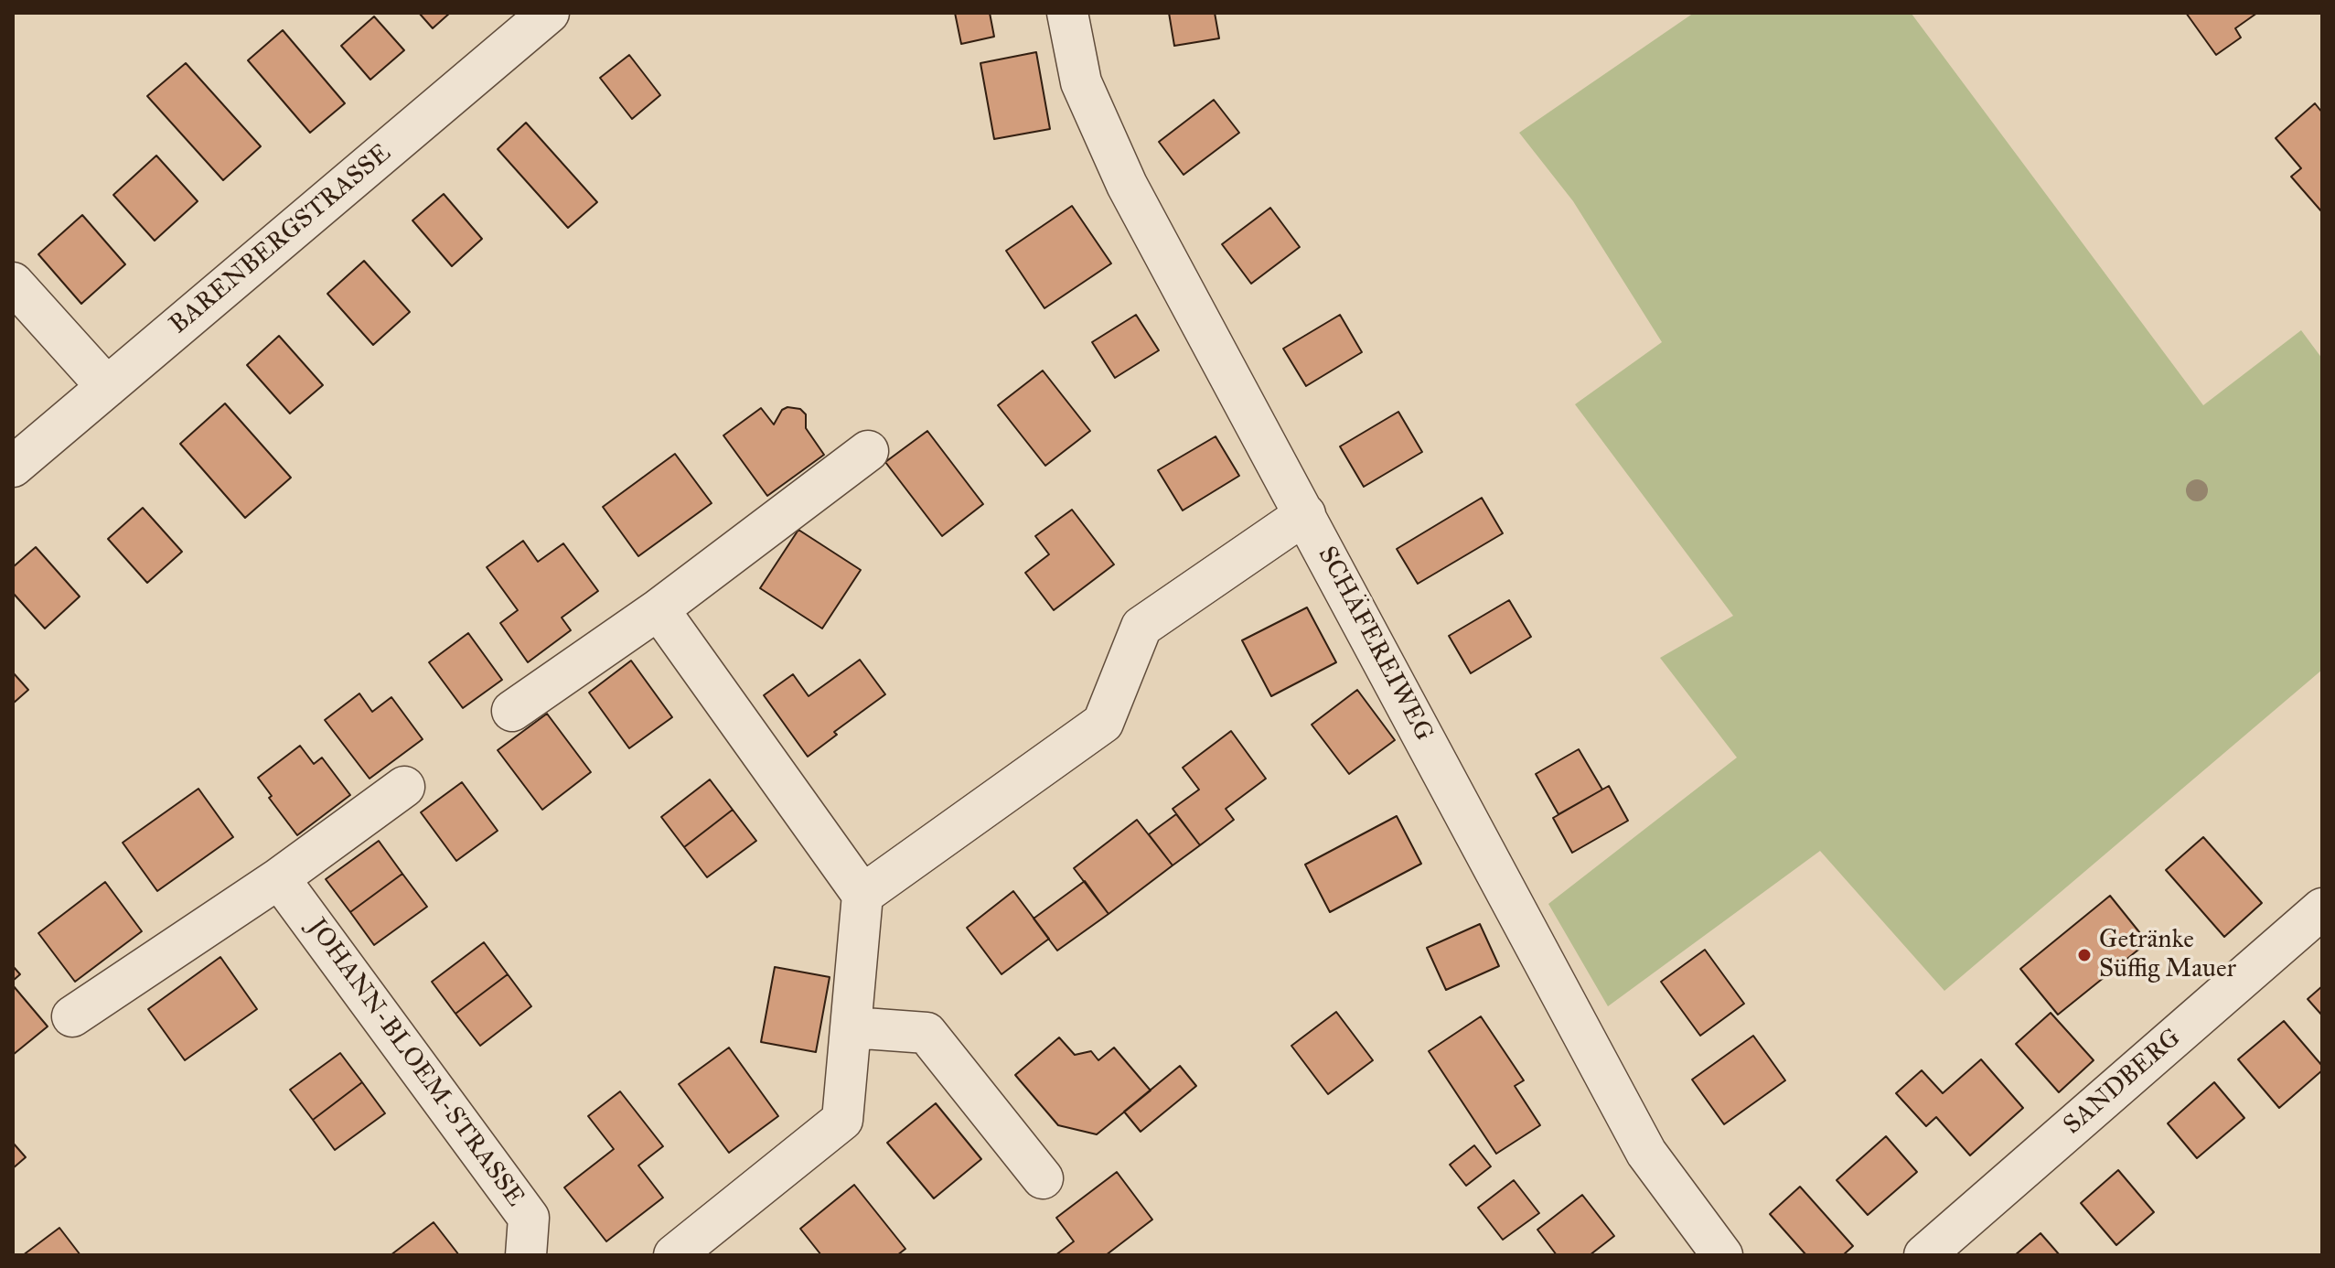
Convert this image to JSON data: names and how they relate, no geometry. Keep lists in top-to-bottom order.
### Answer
{
  "streets": {
    "street": [
      "BARENBERGSTRASSE",
      "SCHÄFEREIWEG",
      "JOHANN-BLOEM-STRASSE",
      "SANDBERG"
    ]
  },
  "places": ["Getränke Süffig Mauer"]
}
